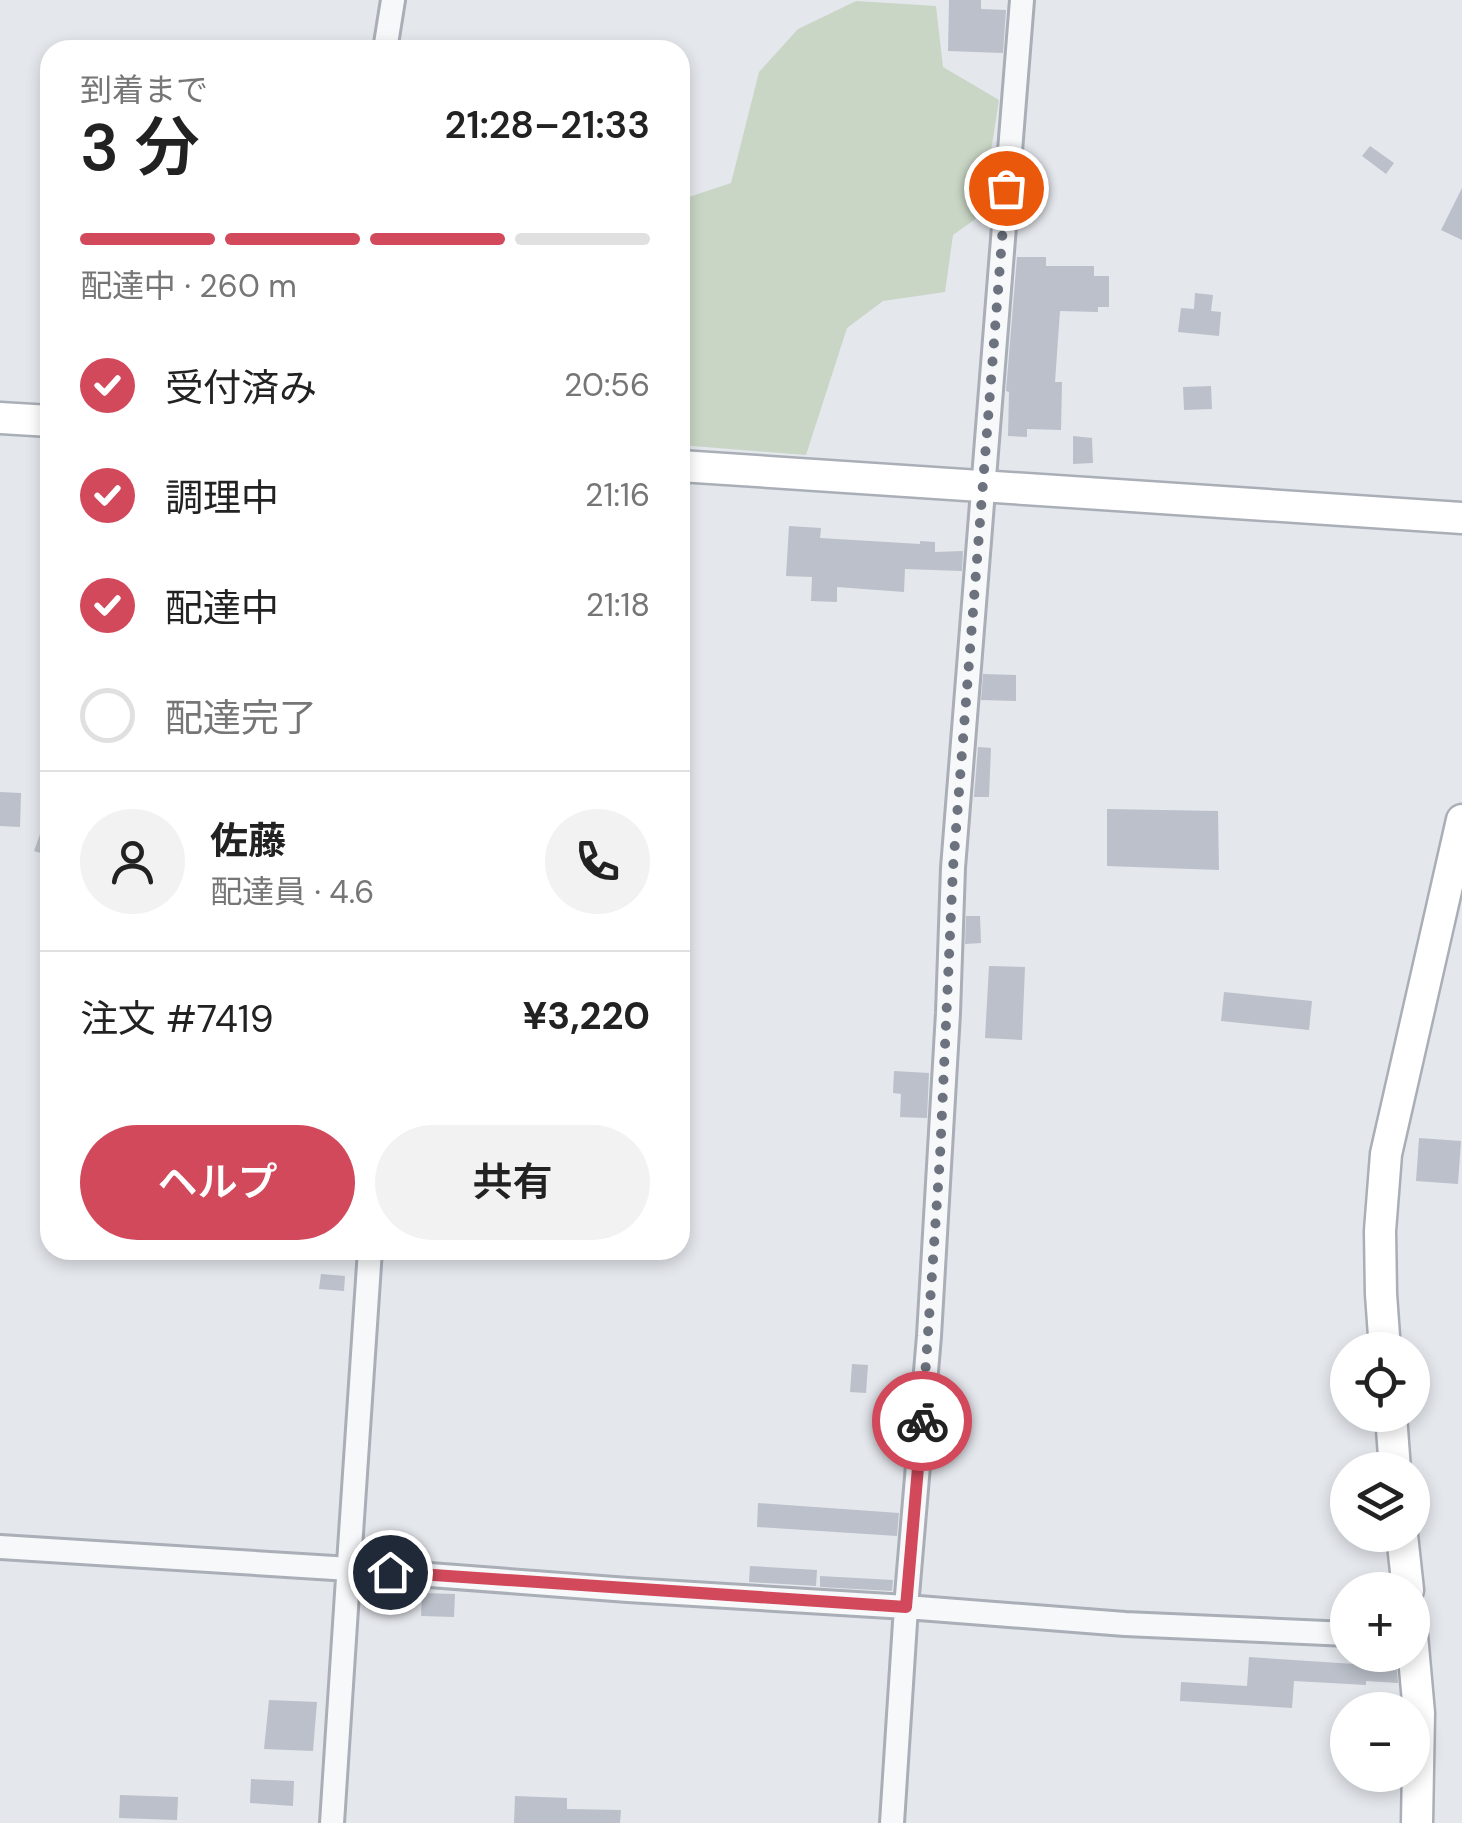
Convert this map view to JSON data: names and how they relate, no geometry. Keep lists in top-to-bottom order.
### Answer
{
  "page": {
    "heading": ["3 分", "到着まで", "21:28–21:33"],
    "panel": [
      "佐藤",
      "配達員 · 4.6",
      "注文 #7419",
      "¥3,220"
    ],
    "bar": "配達中 · 260 m",
    "list": [
      ["受付済み", "20:56"],
      ["調理中", "21:16"],
      ["配達中", "21:18"],
      "配達完了"
    ],
    "buttons": ["ヘルプ", "共有"],
    "map_buttons": ["+", "−"]
  }
}
